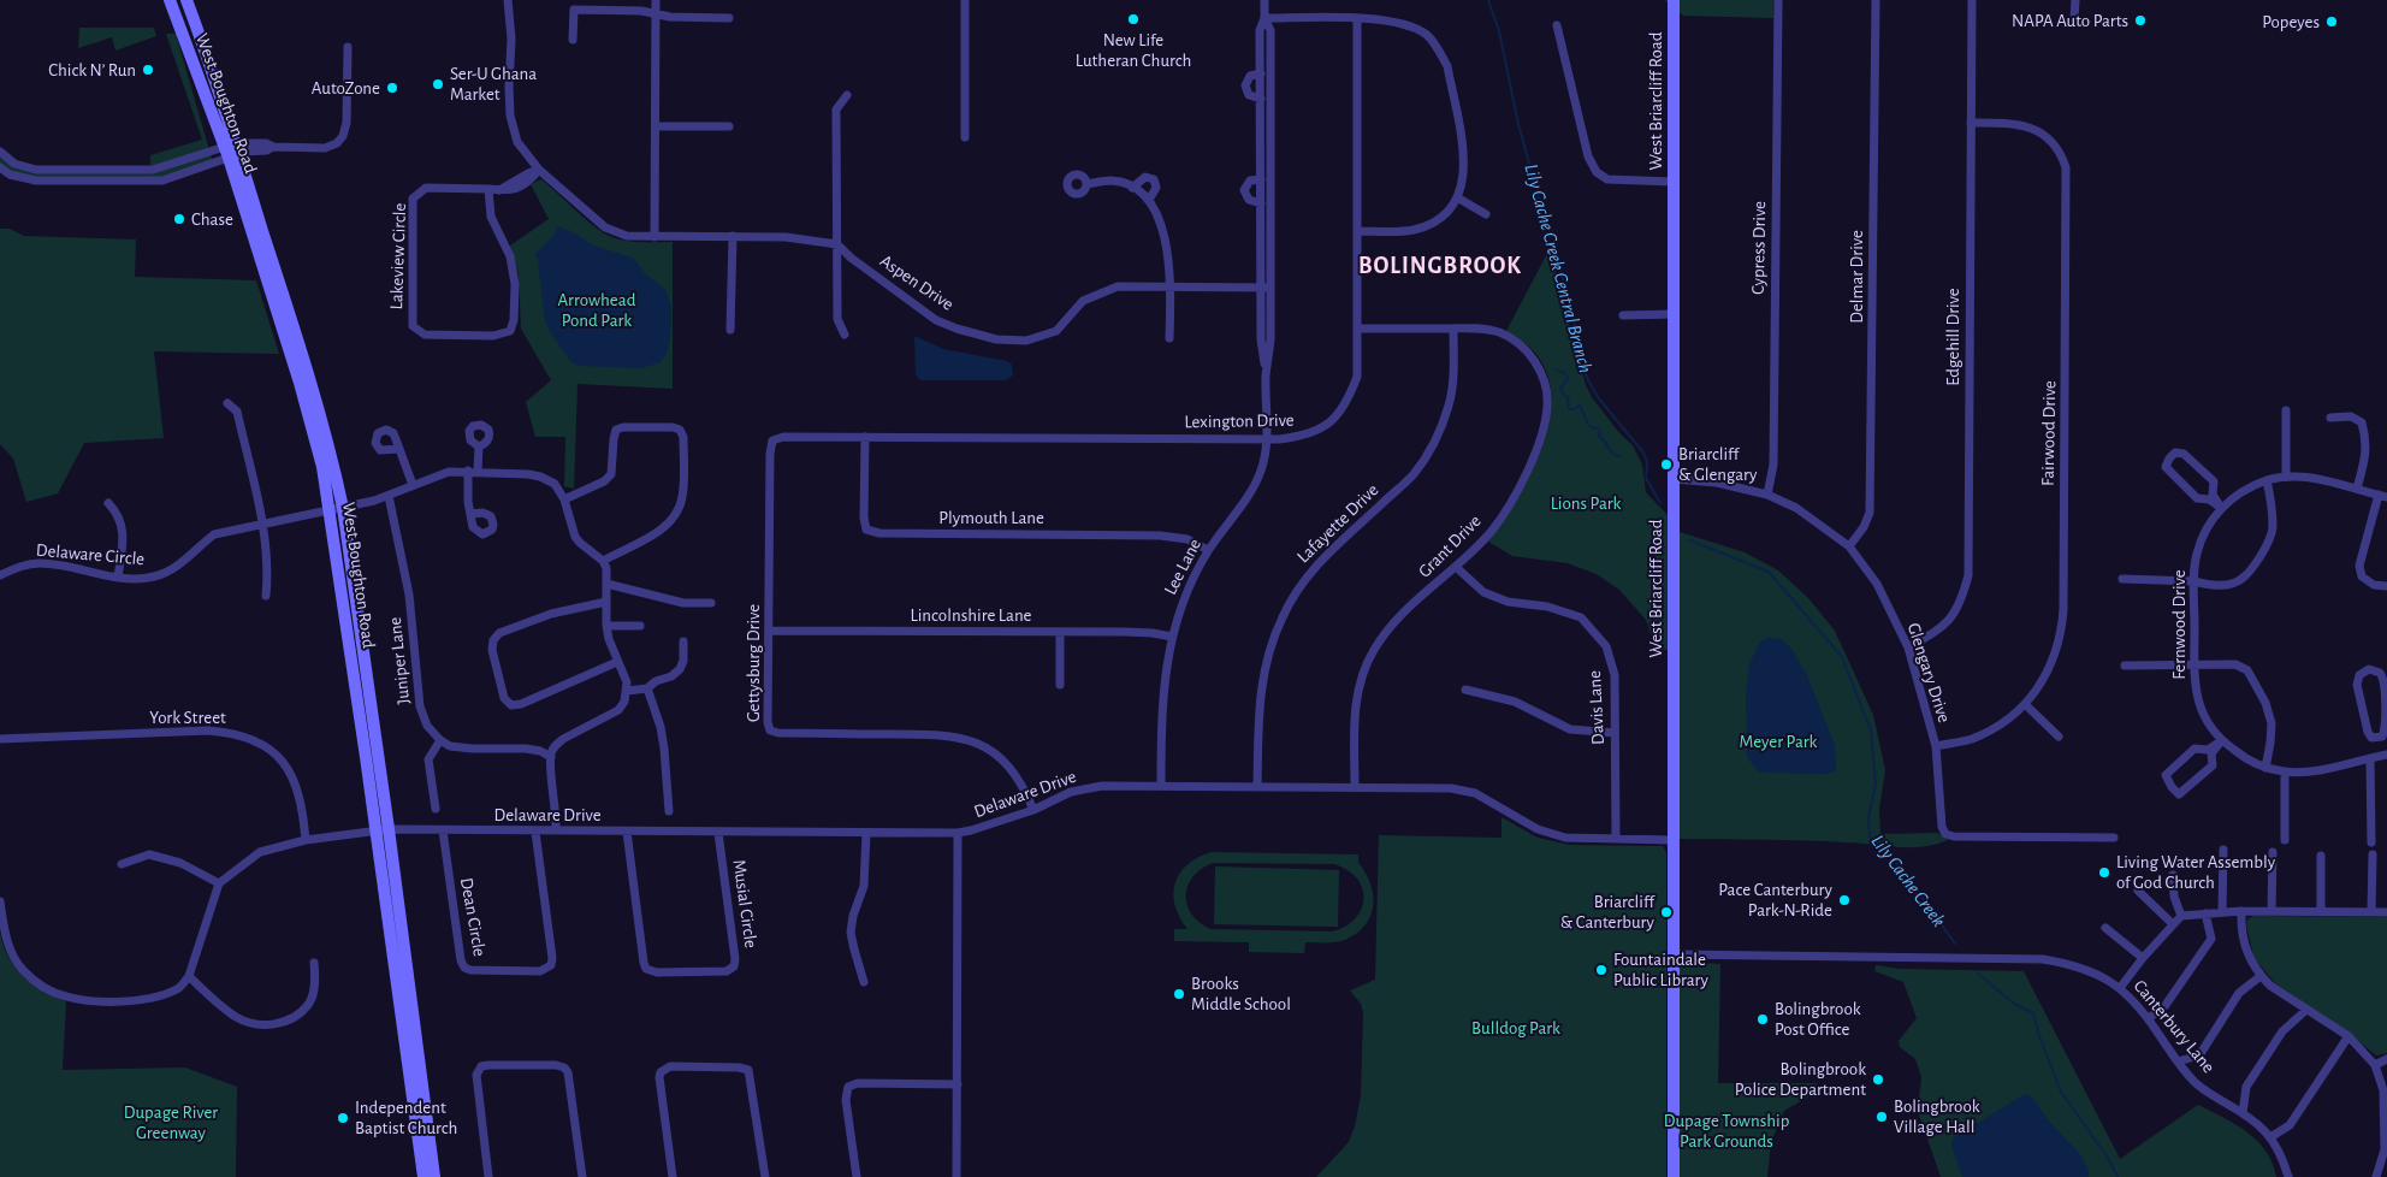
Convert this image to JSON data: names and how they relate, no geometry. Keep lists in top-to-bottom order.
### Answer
{
  "streets": {
    "main road": ["West Briarcliff Road", "West Boughton Road"],
    "street": [
      "Cypress Drive",
      "Lakeview Circle",
      "Delmar Drive",
      "Aspen Drive",
      "Edgehill Drive",
      "Lexington Drive",
      "Fairwood Drive",
      "Plymouth Lane",
      "Lafayette Drive",
      "Grant Drive",
      "Delaware Circle",
      "Lee Lane",
      "Lincolnshire Lane",
      "Fernwood Drive",
      "Juniper Lane",
      "Gettysburg Drive",
      "Glengary Drive",
      "Davis Lane",
      "York Street",
      "Delaware Drive",
      "Musial Circle",
      "Dean Circle",
      "Canterbury Lane"
    ]
  },
  "crossings": [
    ["West Briarcliff Road", "Glengary Drive"],
    ["West Briarcliff Road", "Delaware Drive"],
    ["West Briarcliff Road", "Canterbury Lane"],
    ["West Boughton Road", "Delaware Circle"],
    ["West Boughton Road", "Delaware Drive"],
    ["Cypress Drive", "Glengary Drive"],
    ["Delmar Drive", "Glengary Drive"],
    ["Aspen Drive", "Lee Lane"],
    ["Edgehill Drive", "Fairwood Drive"],
    ["Edgehill Drive", "Glengary Drive"],
    ["Lexington Drive", "Plymouth Lane"],
    ["Lexington Drive", "Grant Drive"],
    ["Lexington Drive", "Lee Lane"],
    ["Lexington Drive", "Gettysburg Drive"],
    ["Fairwood Drive", "Glengary Drive"],
    ["Plymouth Lane", "Lee Lane"],
    ["Lafayette Drive", "Grant Drive"],
    ["Lafayette Drive", "Delaware Drive"],
    ["Grant Drive", "Davis Lane"],
    ["Grant Drive", "Delaware Drive"],
    ["Delaware Circle", "Juniper Lane"],
    ["Lee Lane", "Lincolnshire Lane"],
    ["Lee Lane", "Delaware Drive"],
    ["Lincolnshire Lane", "Gettysburg Drive"],
    ["Gettysburg Drive", "Delaware Drive"],
    ["Davis Lane", "Delaware Drive"],
    ["Delaware Drive", "Musial Circle"],
    ["Delaware Drive", "Dean Circle"]
  ],
  "districts": ["BOLINGBROOK"],
  "water": ["Lily Cache Creek Central Branch", "Lily Cache Creek"],
  "parks": [
    "Arrowhead Pond Park",
    "Lions Park",
    "Meyer Park",
    "Bulldog Park",
    "Dupage River Greenway",
    "Dupage Township Park Grounds"
  ],
  "places": [
    "New Life Lutheran Church",
    "NAPA Auto Parts",
    "Popeyes",
    "Chick N’ Run",
    "Ser-U Ghana Market",
    "AutoZone",
    "Chase",
    "Briarcliff & Glengary",
    "Living Water Assembly of God Church",
    "Pace Canterbury Park-N-Ride",
    "Briarcliff & Canterbury",
    "Fountaindale Public Library",
    "Brooks Middle School",
    "Bolingbrook Post Office",
    "Bolingbrook Police Department",
    "Bolingbrook Village Hall",
    "Independent Baptist Church"
  ]
}
